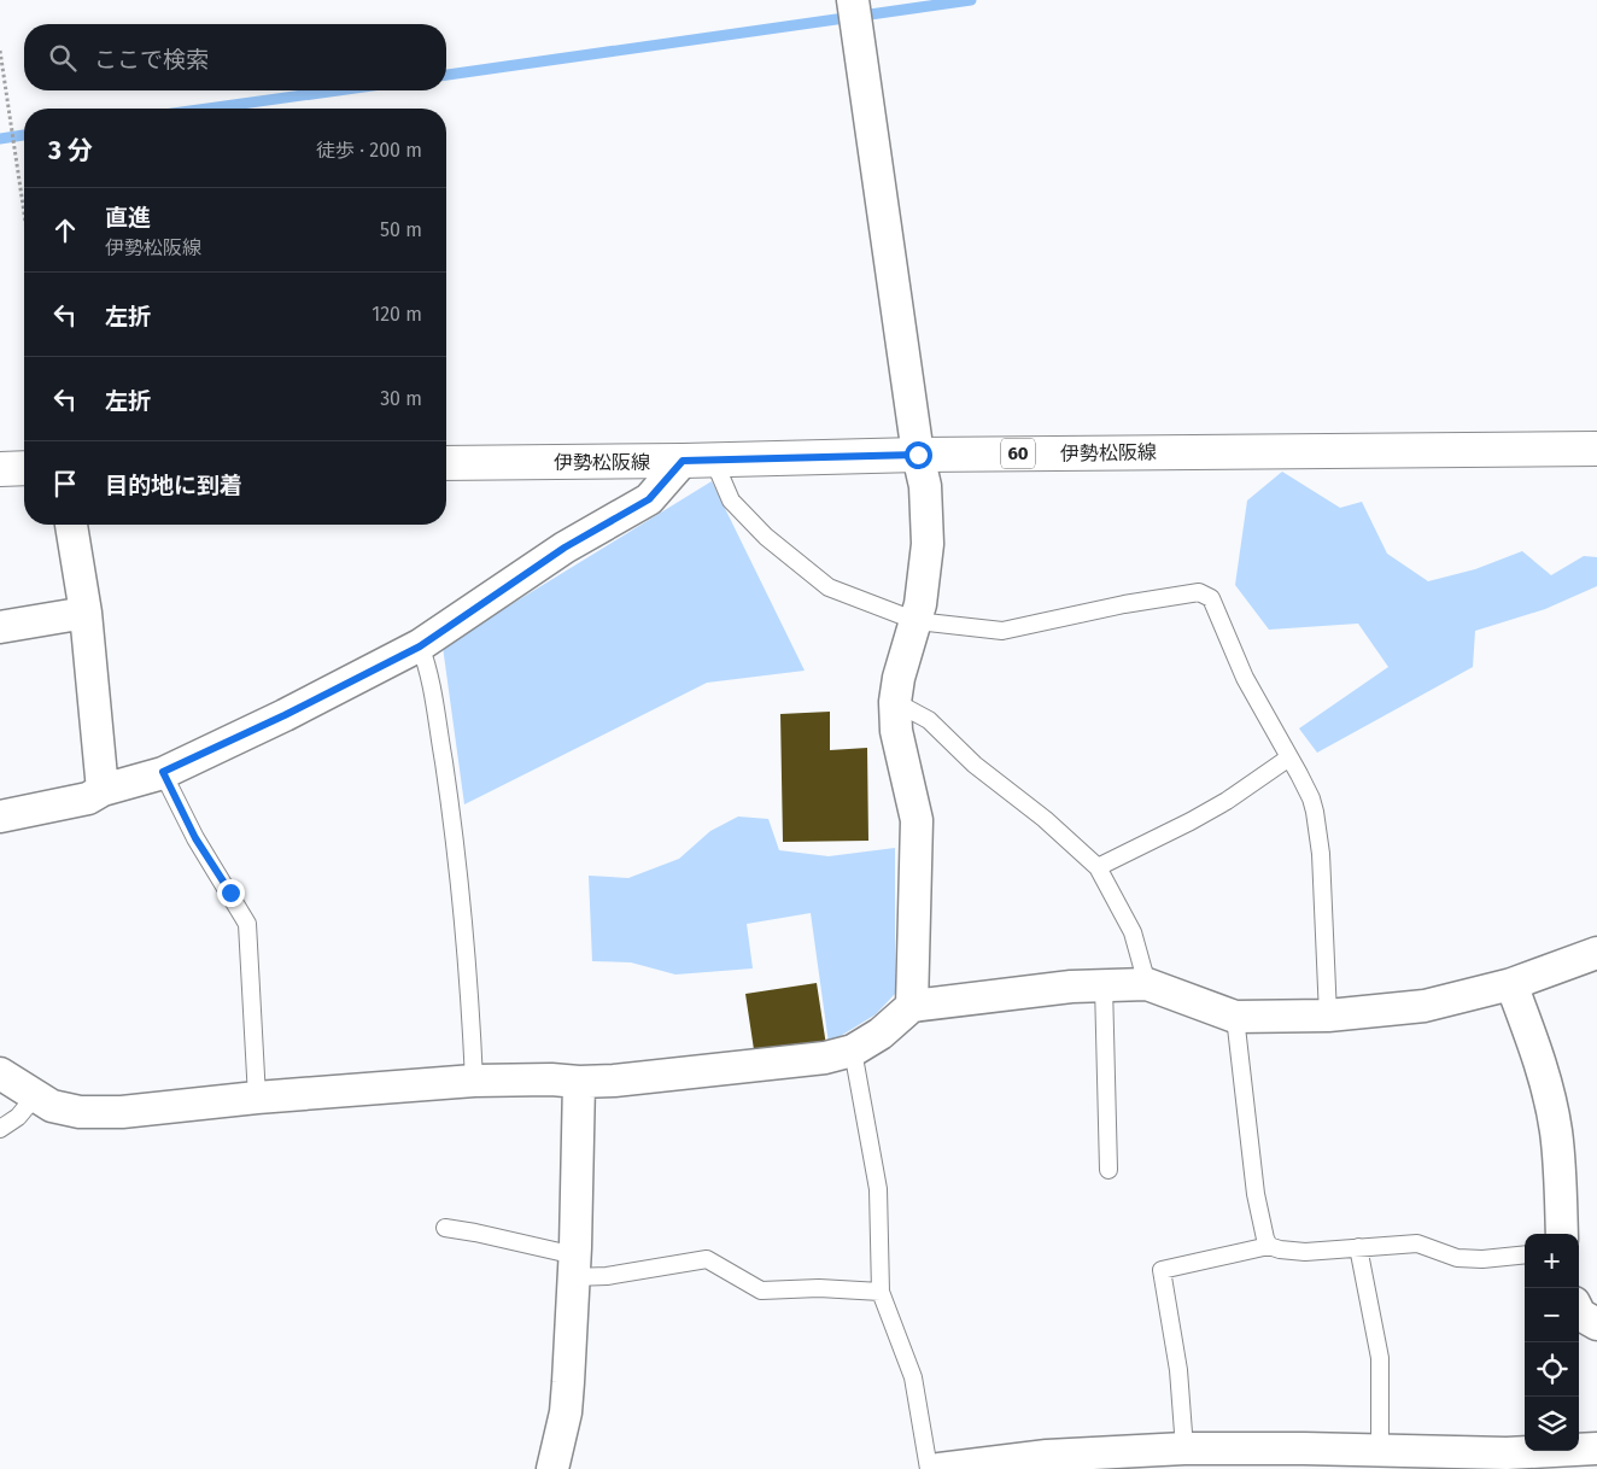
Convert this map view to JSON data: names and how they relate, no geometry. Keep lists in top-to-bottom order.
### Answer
{
  "streets": {
    "main road": ["伊勢松阪線", "60"]
  },
  "page": {
    "search": "ここで検索",
    "heading": ["3 分", "徒歩 · 200 m"],
    "list": [
      ["直進", "伊勢松阪線", "50 m"],
      ["左折", "120 m"],
      ["左折", "30 m"],
      "目的地に到着"
    ],
    "map_buttons": ["+", "−"]
  }
}
